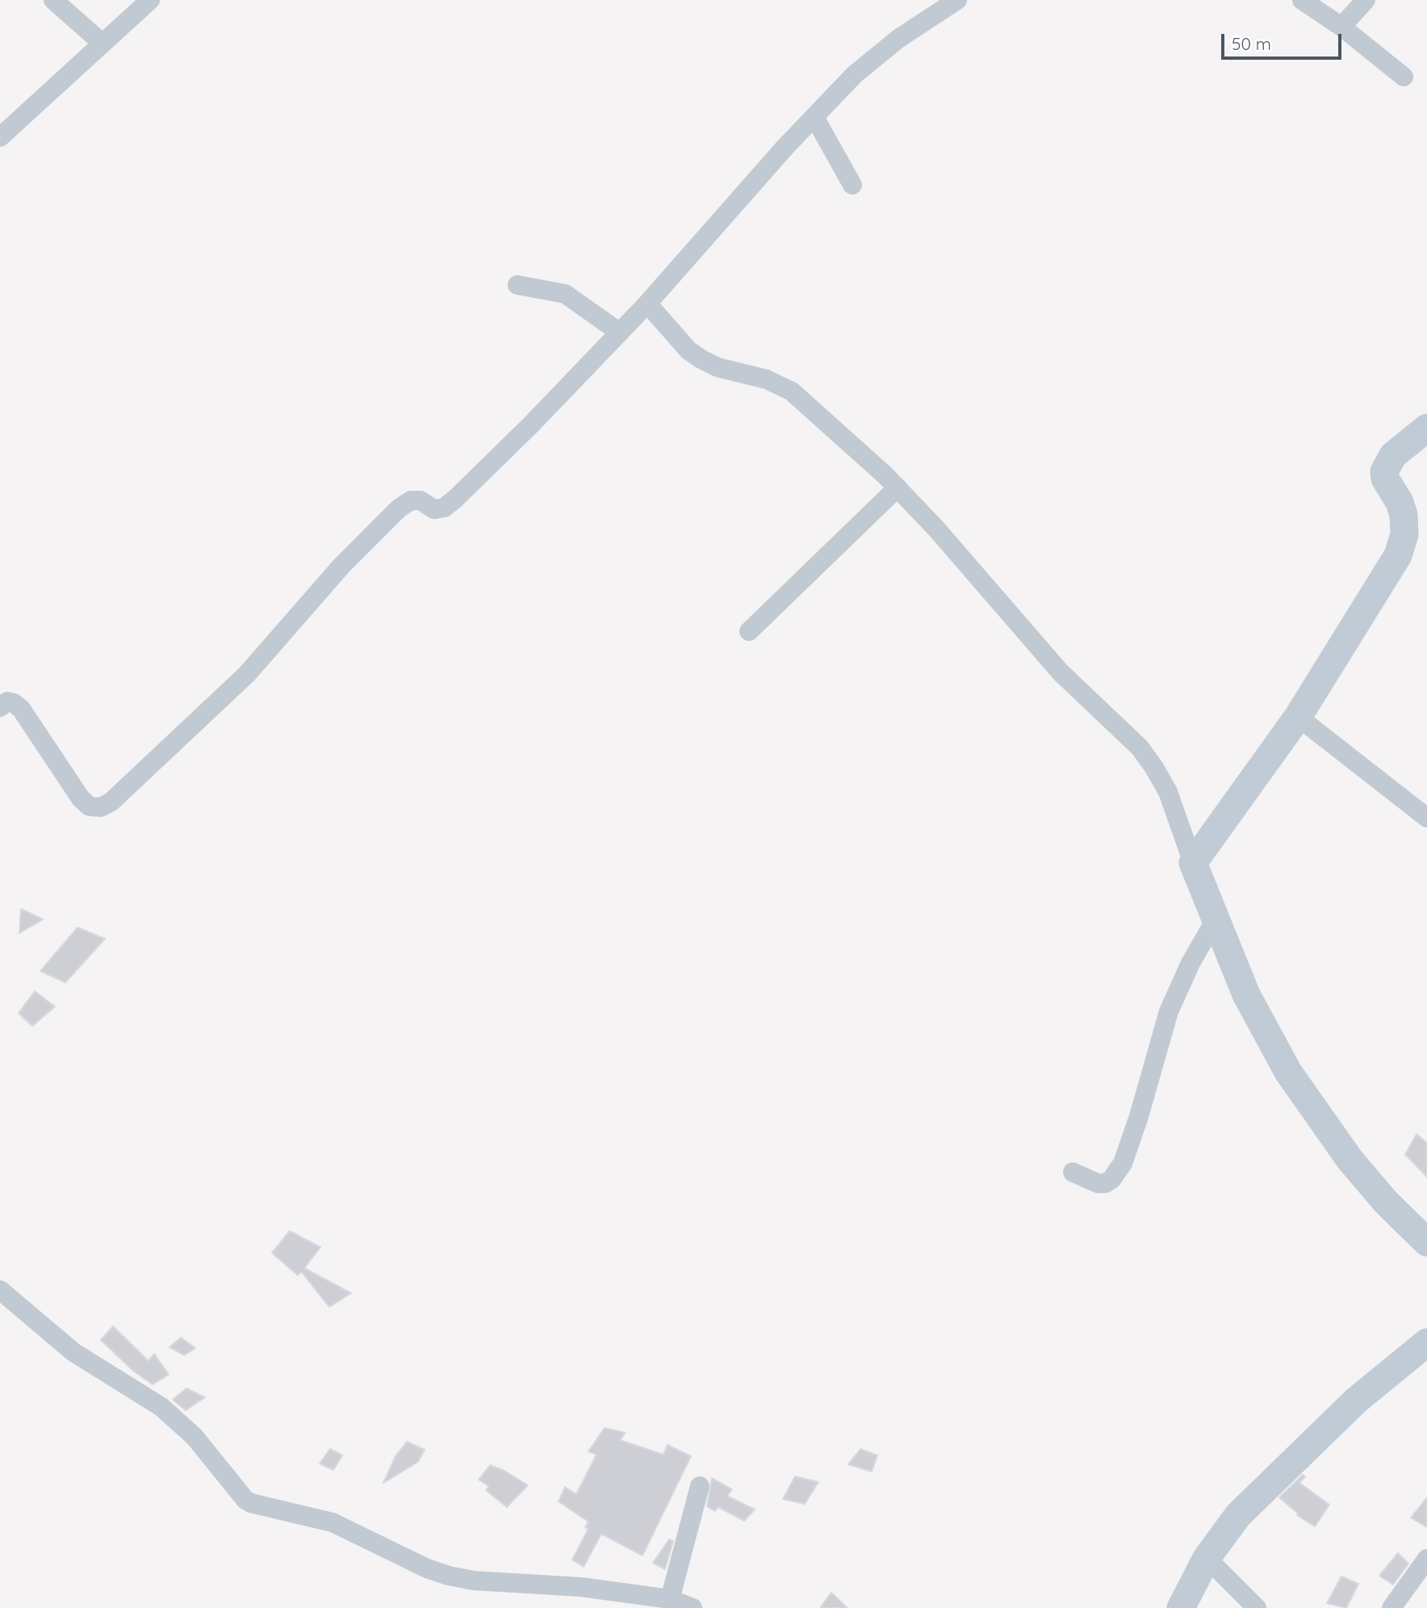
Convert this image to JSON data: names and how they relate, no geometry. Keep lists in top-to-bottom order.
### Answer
{
  "scale_bar": "50 m"
}
